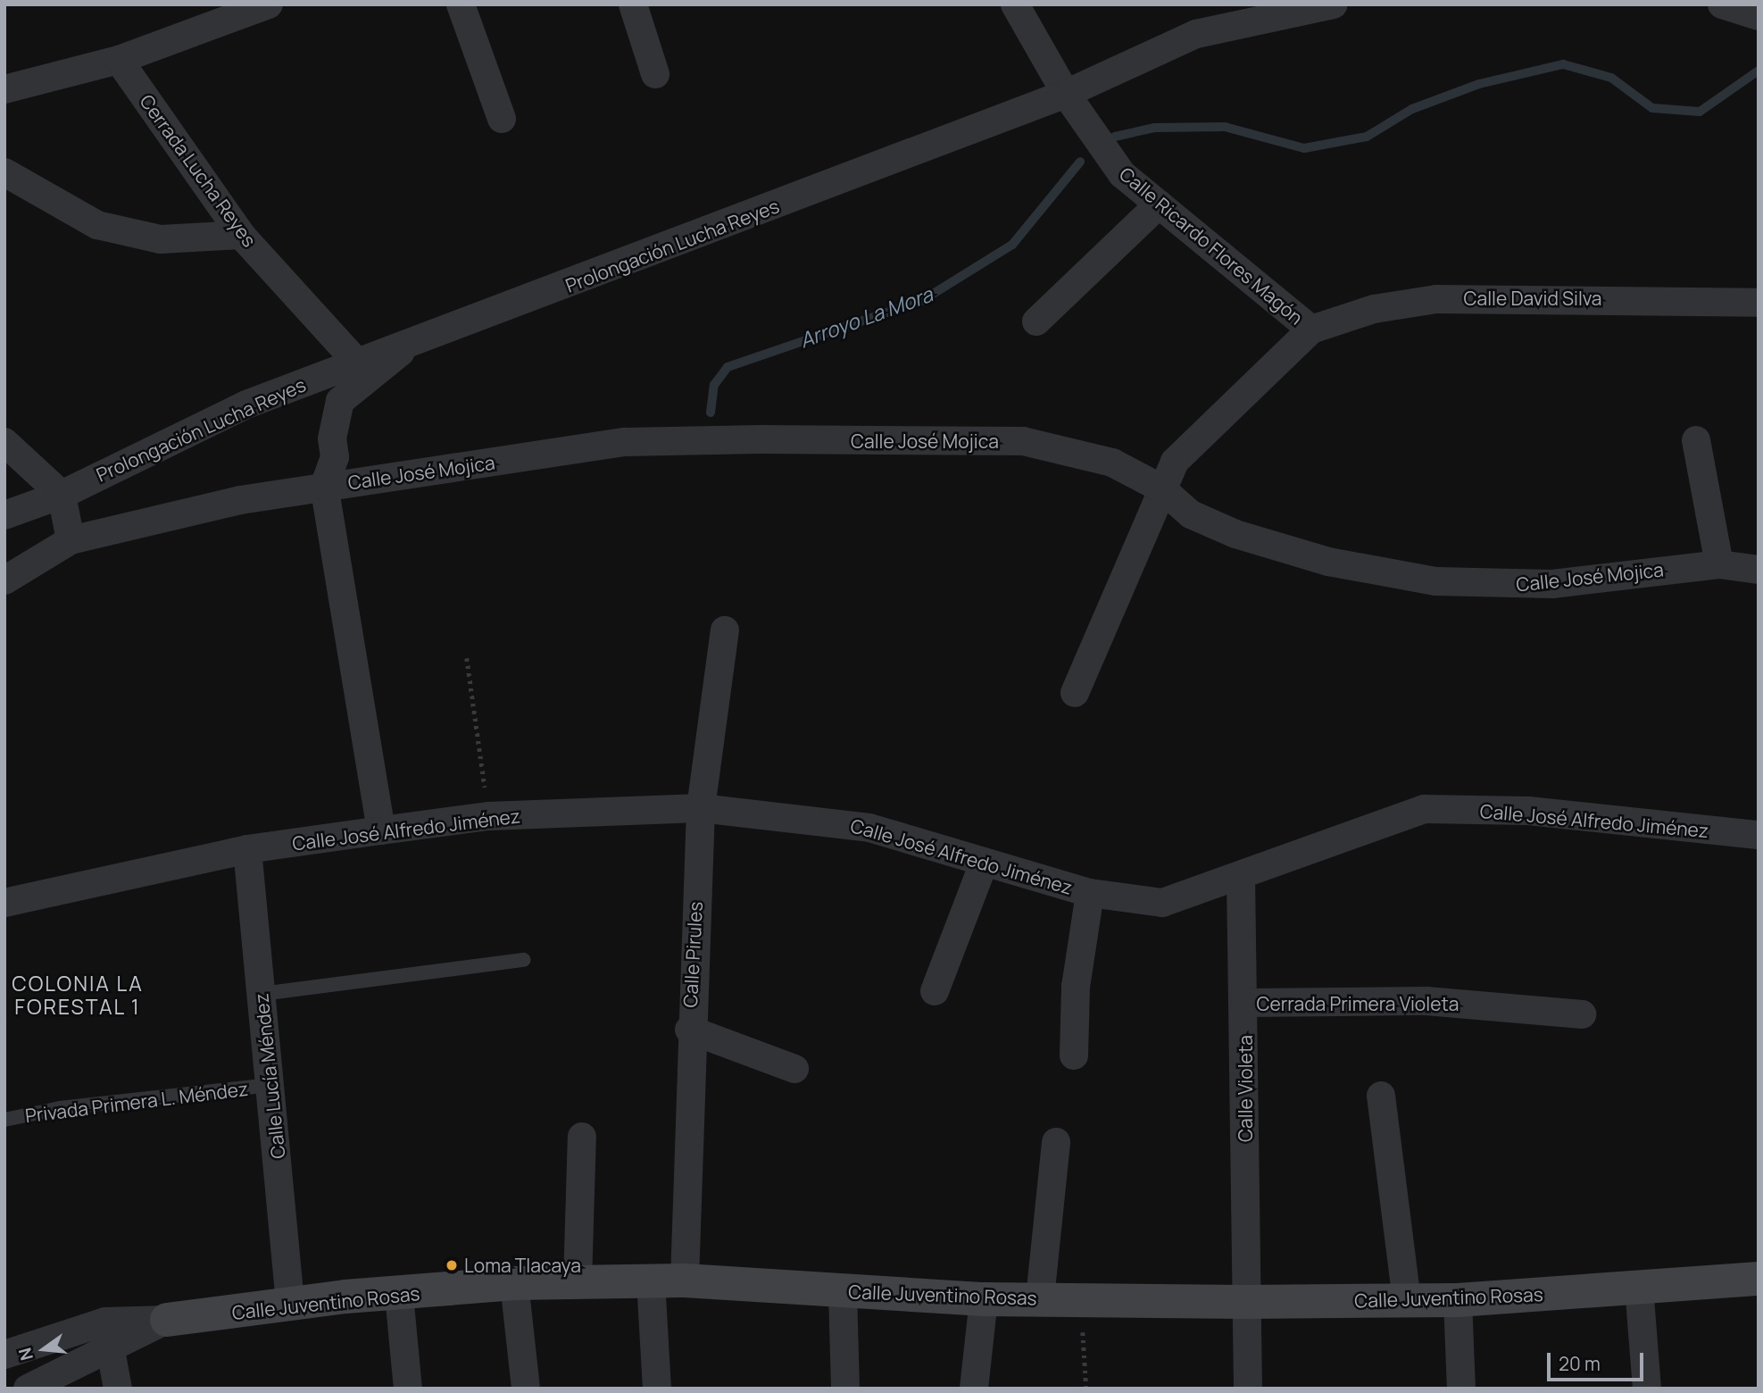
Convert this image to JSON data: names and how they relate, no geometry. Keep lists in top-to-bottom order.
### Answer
{
  "streets": {
    "street": [
      "Cerrada Lucha Reyes",
      "Prolongación Lucha Reyes",
      "Calle Ricardo Flores Magón",
      "Calle David Silva",
      "Calle José Mojica",
      "Calle José Alfredo Jiménez",
      "Calle Pirules",
      "Cerrada Primera Violeta",
      "Calle Lucía Méndez",
      "Calle Violeta",
      "Calle Juventino Rosas"
    ],
    "lane": ["Privada Primera L. Méndez"]
  },
  "crossings": [
    ["Cerrada Lucha Reyes", "Prolongación Lucha Reyes"],
    ["Prolongación Lucha Reyes", "Calle Ricardo Flores Magón"],
    ["Calle Ricardo Flores Magón", "Calle David Silva"],
    ["Calle Ricardo Flores Magón", "Calle José Mojica"],
    ["Calle José Alfredo Jiménez", "Calle Pirules"],
    ["Calle José Alfredo Jiménez", "Calle Lucía Méndez"],
    ["Calle José Alfredo Jiménez", "Calle Violeta"],
    ["Calle Pirules", "Calle Juventino Rosas"],
    ["Cerrada Primera Violeta", "Calle Violeta"],
    ["Calle Lucía Méndez", "Privada Primera L. Méndez"],
    ["Calle Lucía Méndez", "Calle Juventino Rosas"],
    ["Calle Violeta", "Calle Juventino Rosas"]
  ],
  "districts": ["COLONIA LA FORESTAL 1"],
  "water": ["Arroyo La Mora"],
  "places": ["Loma Tlacaya"],
  "scale_bar": "20 m",
  "north": "left"
}
